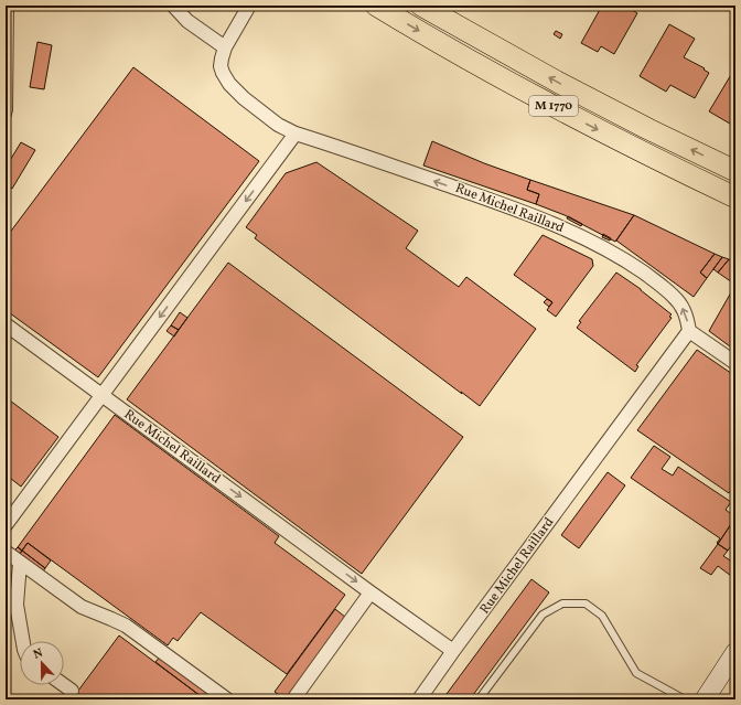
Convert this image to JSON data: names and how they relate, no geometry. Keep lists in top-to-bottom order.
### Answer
{
  "streets": {
    "main road": ["M 1770"],
    "street": ["Rue Michel Raillard"]
  },
  "north": "top"
}
